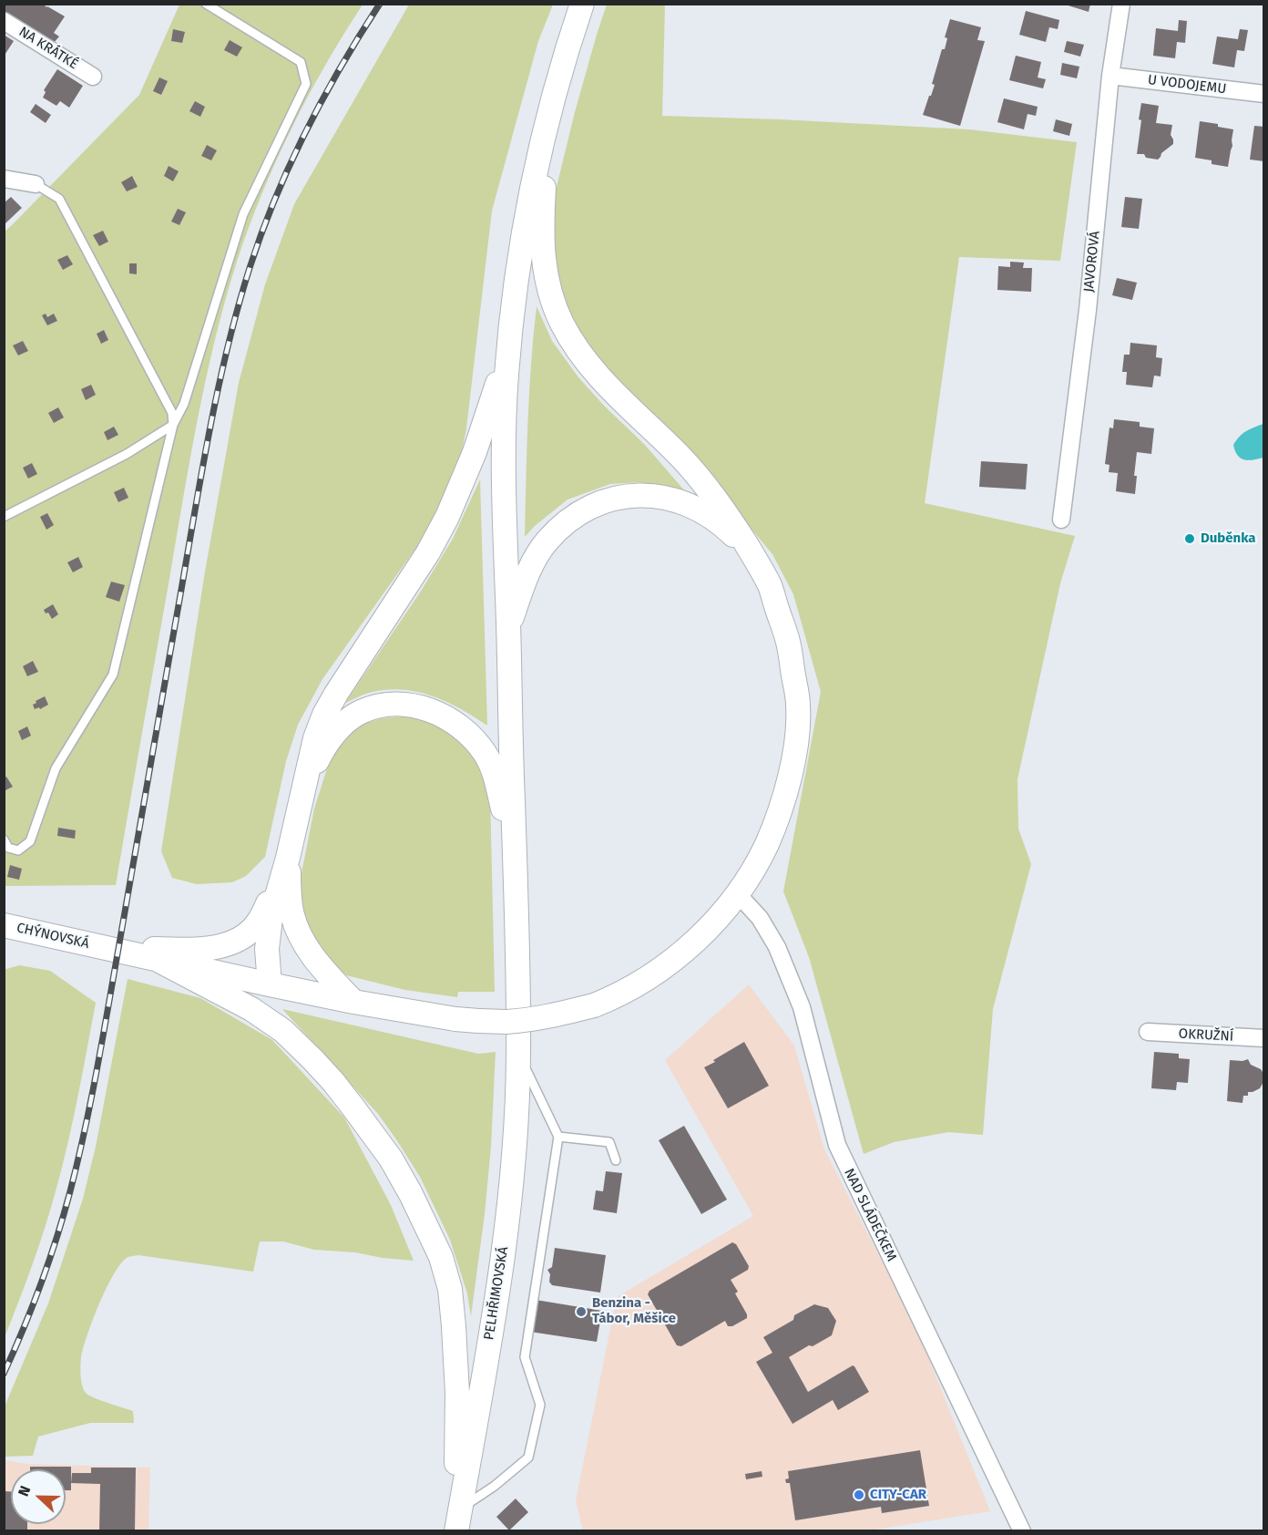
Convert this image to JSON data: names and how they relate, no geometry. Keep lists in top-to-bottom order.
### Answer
{
  "streets": {
    "main road": ["CHÝNOVSKÁ", "PELHŘIMOVSKÁ"],
    "street": [
      "NA KRÁTKÉ",
      "U VODOJEMU",
      "JAVOROVÁ",
      "OKRUŽNÍ",
      "NAD SLÁDEČKEM"
    ]
  },
  "crossings": [
    ["U VODOJEMU", "JAVOROVÁ"]
  ],
  "places": ["Duběnka", "Benzina - Tábor, Měšice", "CITY-CAR"],
  "north": "left"
}
